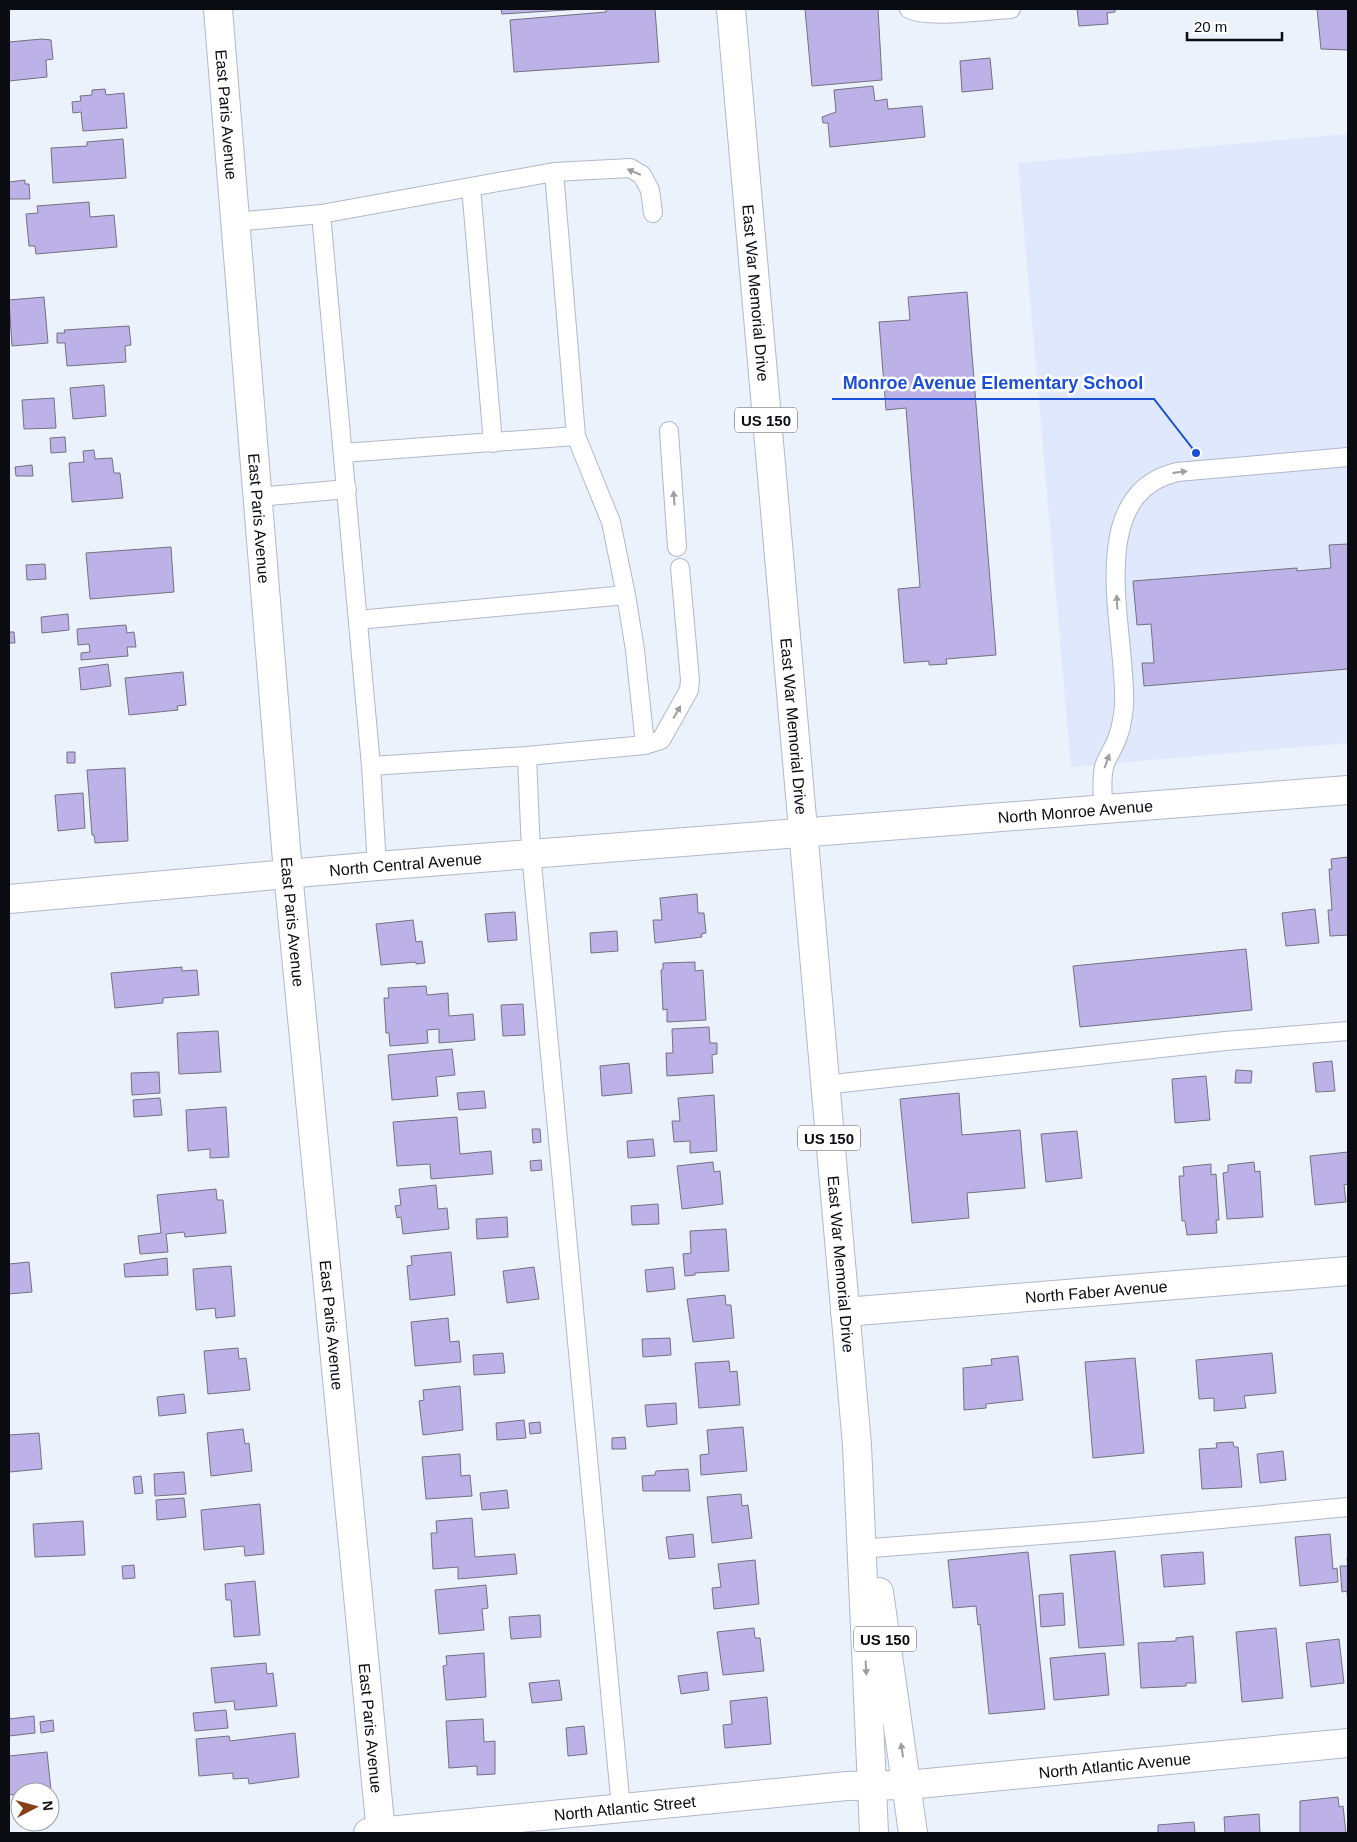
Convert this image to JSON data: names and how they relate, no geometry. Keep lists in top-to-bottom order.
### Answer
{
  "streets": {
    "main road": [
      "East Paris Avenue",
      "East War Memorial Drive",
      "US 150",
      "North Monroe Avenue",
      "North Central Avenue",
      "North Faber Avenue",
      "North Atlantic Avenue",
      "North Atlantic Street"
    ]
  },
  "crossings": [
    ["East Paris Avenue", "North Central Avenue"],
    ["East Paris Avenue", "North Atlantic Street"],
    ["East War Memorial Drive", "North Monroe Avenue"],
    ["East War Memorial Drive", "North Central Avenue"],
    ["East War Memorial Drive", "North Faber Avenue"],
    ["East War Memorial Drive", "North Atlantic Avenue"],
    ["East War Memorial Drive", "North Atlantic Street"],
    ["North Monroe Avenue", "North Central Avenue"],
    ["North Atlantic Avenue", "North Atlantic Street"]
  ],
  "places": ["Monroe Avenue Elementary School"],
  "scale_bar": "20 m",
  "north": "right"
}
